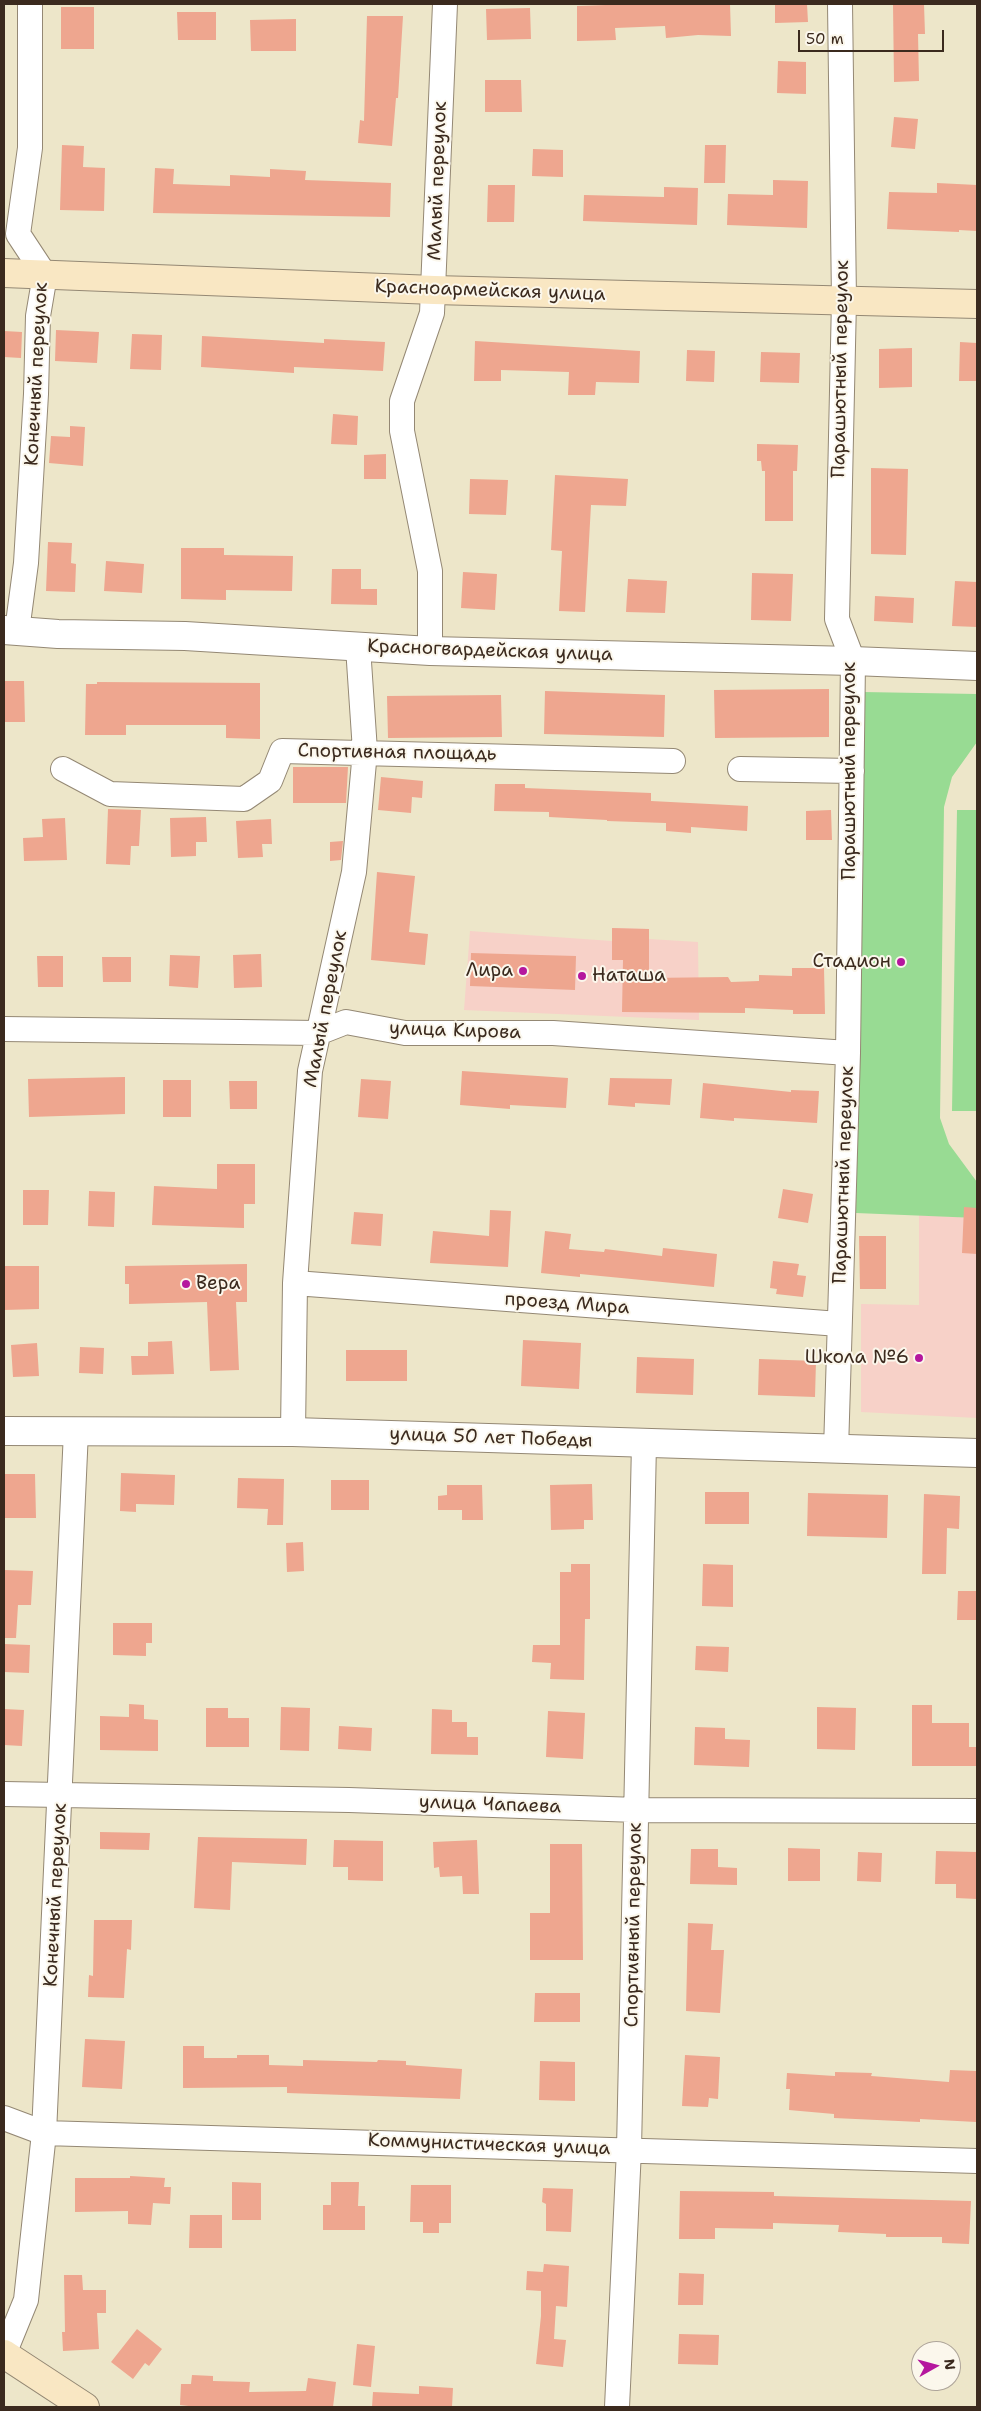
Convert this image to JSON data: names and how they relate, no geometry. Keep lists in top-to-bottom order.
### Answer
{
  "streets": {
    "main road": ["Красноармейская улица"],
    "street": [
      "Малый переулок",
      "Парашютный переулок",
      "Конечный переулок",
      "Красногвардейская улица",
      "Спортивная площадь",
      "улица Кирова",
      "проезд Мира",
      "улица 50 лет Победы",
      "улица Чапаева",
      "Спортивный переулок",
      "Коммунистическая улица"
    ]
  },
  "crossings": [
    ["Малый переулок", "Красноармейская улица"],
    ["Малый переулок", "Красногвардейская улица"],
    ["Малый переулок", "Спортивная площадь"],
    ["Малый переулок", "улица Кирова"],
    ["Малый переулок", "проезд Мира"],
    ["Малый переулок", "улица 50 лет Победы"],
    ["Красноармейская улица", "Парашютный переулок"],
    ["Красноармейская улица", "Конечный переулок"],
    ["Парашютный переулок", "Красногвардейская улица"],
    ["Парашютный переулок", "улица Кирова"],
    ["Парашютный переулок", "проезд Мира"],
    ["Парашютный переулок", "улица 50 лет Победы"],
    ["Конечный переулок", "Красногвардейская улица"],
    ["Конечный переулок", "улица 50 лет Победы"],
    ["Конечный переулок", "улица Чапаева"],
    ["Конечный переулок", "Коммунистическая улица"],
    ["улица 50 лет Победы", "Спортивный переулок"],
    ["улица Чапаева", "Спортивный переулок"],
    ["Спортивный переулок", "Коммунистическая улица"]
  ],
  "places": [
    "Стадион",
    "Лира",
    "Наташа",
    "Вера",
    "Школа №6"
  ],
  "scale_bar": "50 m",
  "north": "right"
}
